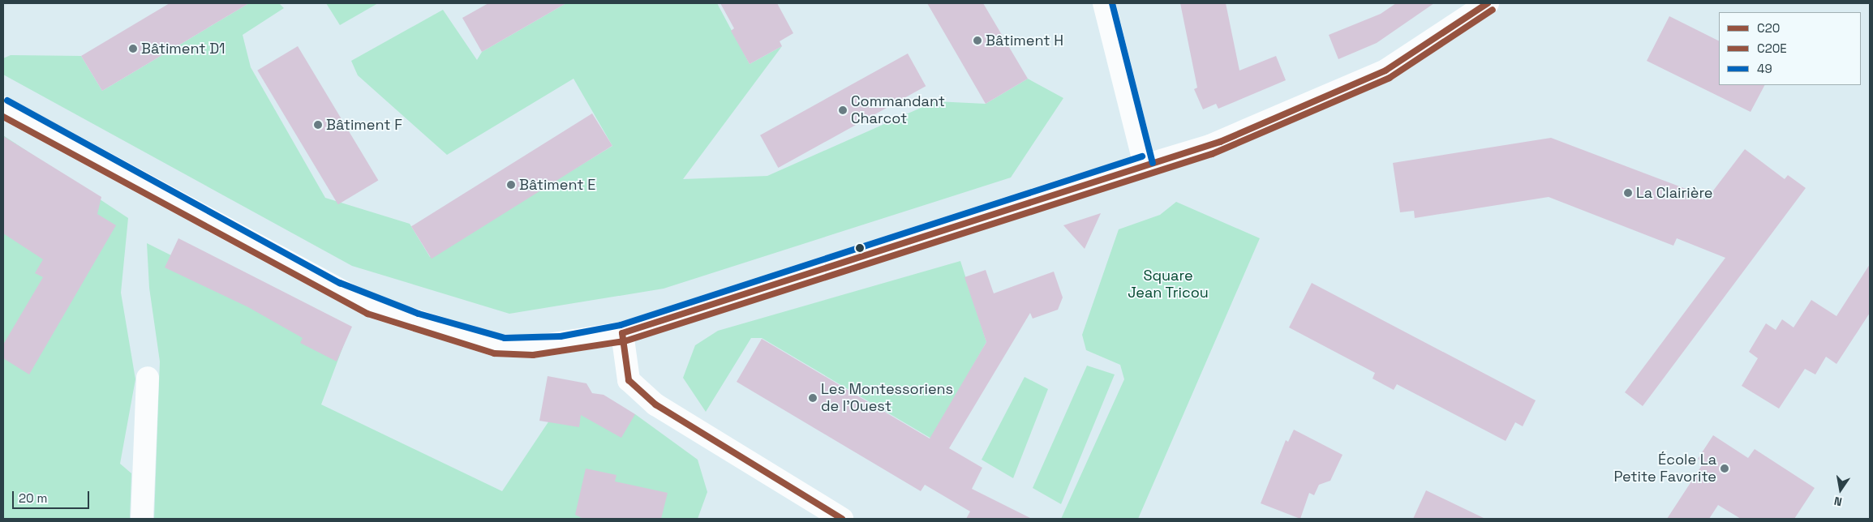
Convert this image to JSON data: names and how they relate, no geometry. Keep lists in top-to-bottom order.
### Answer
{
  "parks": ["Square Jean Tricou"],
  "places": [
    "Bâtiment H",
    "Bâtiment D1",
    "Commandant Charcot",
    "Bâtiment F",
    "Bâtiment E",
    "La Clairière",
    "Les Montessoriens de l'Ouest",
    "École La Petite Favorite"
  ],
  "lines": ["transit line C20", "transit line 49", "transit line C20E"],
  "legend": ["C20", "C20E", "49"],
  "scale_bar": "20 m",
  "north": "bottom"
}
